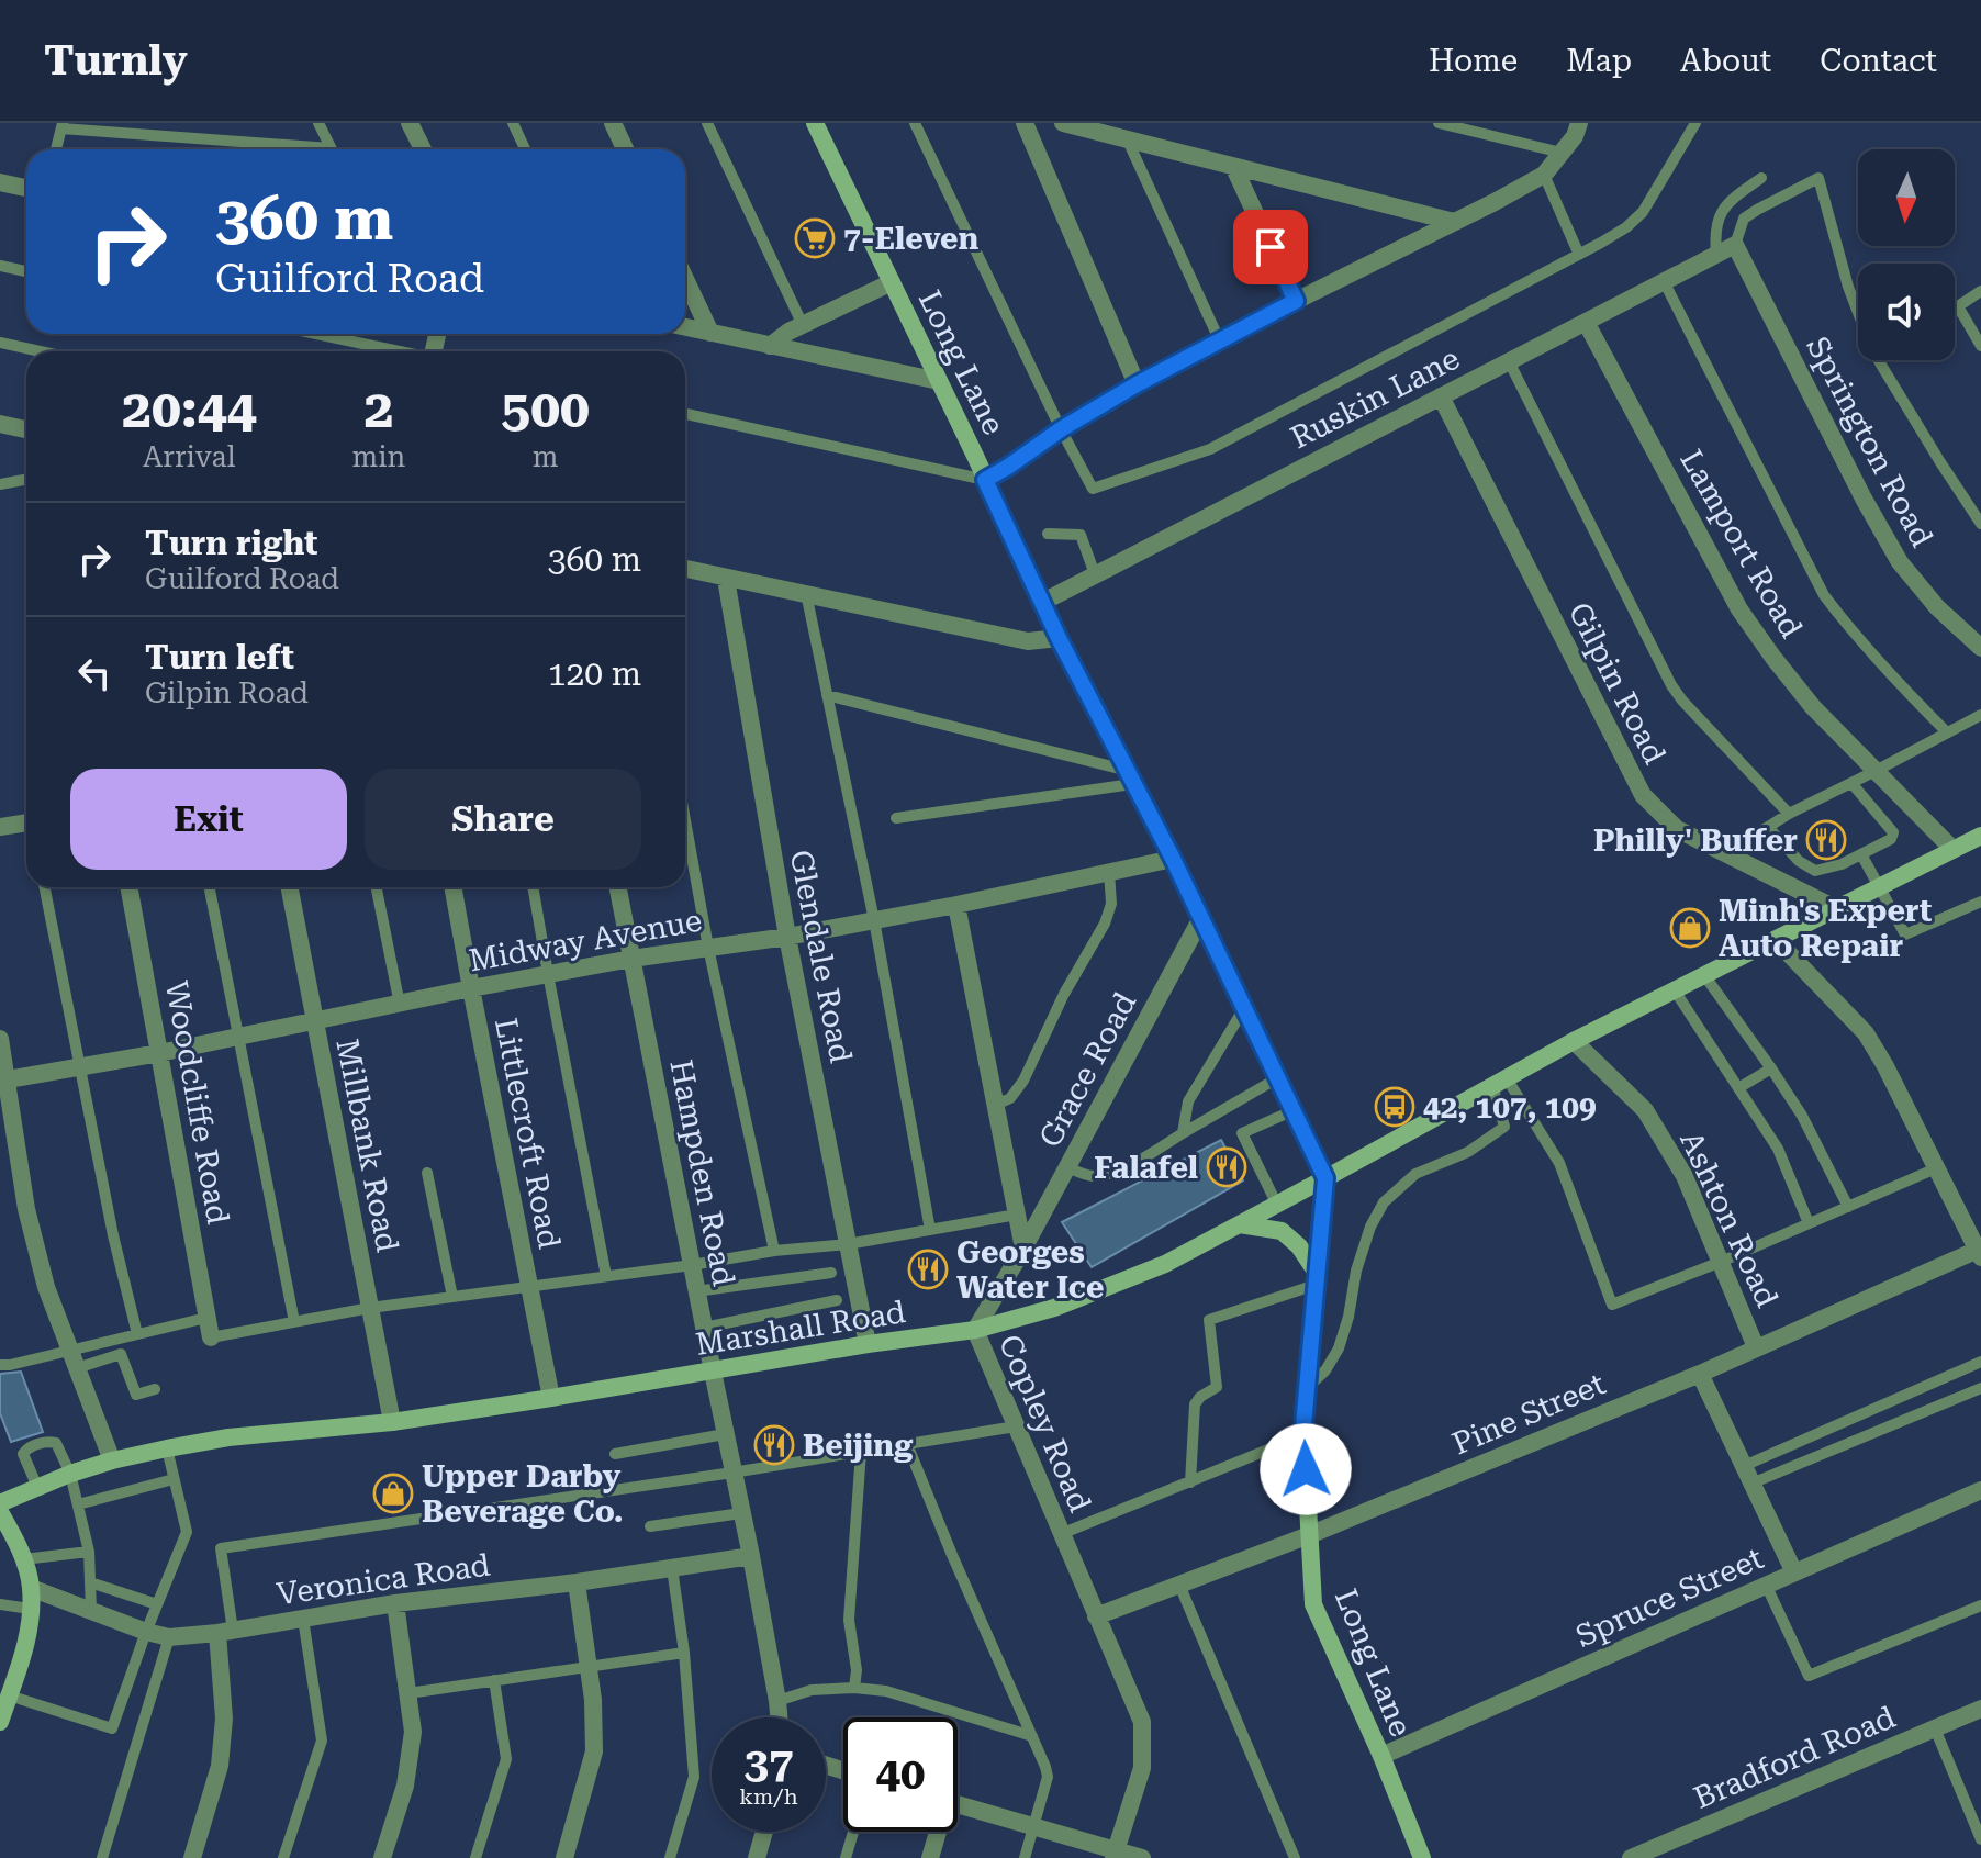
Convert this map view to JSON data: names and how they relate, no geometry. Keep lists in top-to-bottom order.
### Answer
{
  "streets": {
    "main road": ["Long Lane", "Marshall Road"],
    "street": [
      "Ruskin Lane",
      "Springton Road",
      "Lamport Road",
      "Gilpin Road",
      "Midway Avenue",
      "Glendale Road",
      "Grace Road",
      "Woodcliffe Road",
      "Littlecroft Road",
      "Millbank Road",
      "Hampden Road",
      "Ashton Road",
      "Pine Street",
      "Copley Road",
      "Veronica Road",
      "Spruce Street",
      "Bradford Road"
    ]
  },
  "crossings": [
    ["Long Lane", "Ruskin Lane"],
    ["Long Lane", "Midway Avenue"],
    ["Long Lane", "Grace Road"],
    ["Long Lane", "Marshall Road"],
    ["Long Lane", "Pine Street"],
    ["Long Lane", "Spruce Street"],
    ["Ruskin Lane", "Springton Road"],
    ["Ruskin Lane", "Lamport Road"],
    ["Ruskin Lane", "Gilpin Road"],
    ["Lamport Road", "Marshall Road"],
    ["Gilpin Road", "Marshall Road"],
    ["Midway Avenue", "Glendale Road"],
    ["Midway Avenue", "Woodcliffe Road"],
    ["Midway Avenue", "Littlecroft Road"],
    ["Midway Avenue", "Millbank Road"],
    ["Midway Avenue", "Hampden Road"],
    ["Glendale Road", "Marshall Road"],
    ["Grace Road", "Copley Road"],
    ["Littlecroft Road", "Marshall Road"],
    ["Millbank Road", "Marshall Road"],
    ["Hampden Road", "Marshall Road"],
    ["Hampden Road", "Veronica Road"],
    ["Ashton Road", "Marshall Road"],
    ["Ashton Road", "Pine Street"],
    ["Marshall Road", "Copley Road"],
    ["Pine Street", "Copley Road"]
  ],
  "places": {
    "supermarket": ["7-Eleven"],
    "restaurant": [
      "Philly' Buffer",
      "Falafel",
      "Georges Water Ice",
      "Beijing"
    ],
    "shop": ["Minh's Expert Auto Repair", "Upper Darby Beverage Co."],
    "bus stop": ["42, 107, 109"]
  },
  "north": "bottom",
  "page": {
    "header": "Turnly",
    "nav": [
      "Home",
      "Map",
      "About",
      "Contact"
    ],
    "turn": ["360 m", "Guilford Road"],
    "eta": [
      "20:44",
      "Arrival",
      "2",
      "min",
      "500",
      "m"
    ],
    "list": [
      {
        "name": "Turn right",
        "note": "Guilford Road",
        "value": "360 m"
      },
      {
        "name": "Turn left",
        "note": "Gilpin Road",
        "value": "120 m"
      }
    ],
    "buttons": ["Exit", "Share"],
    "speed": "37 km/h",
    "limit": "40"
  }
}
